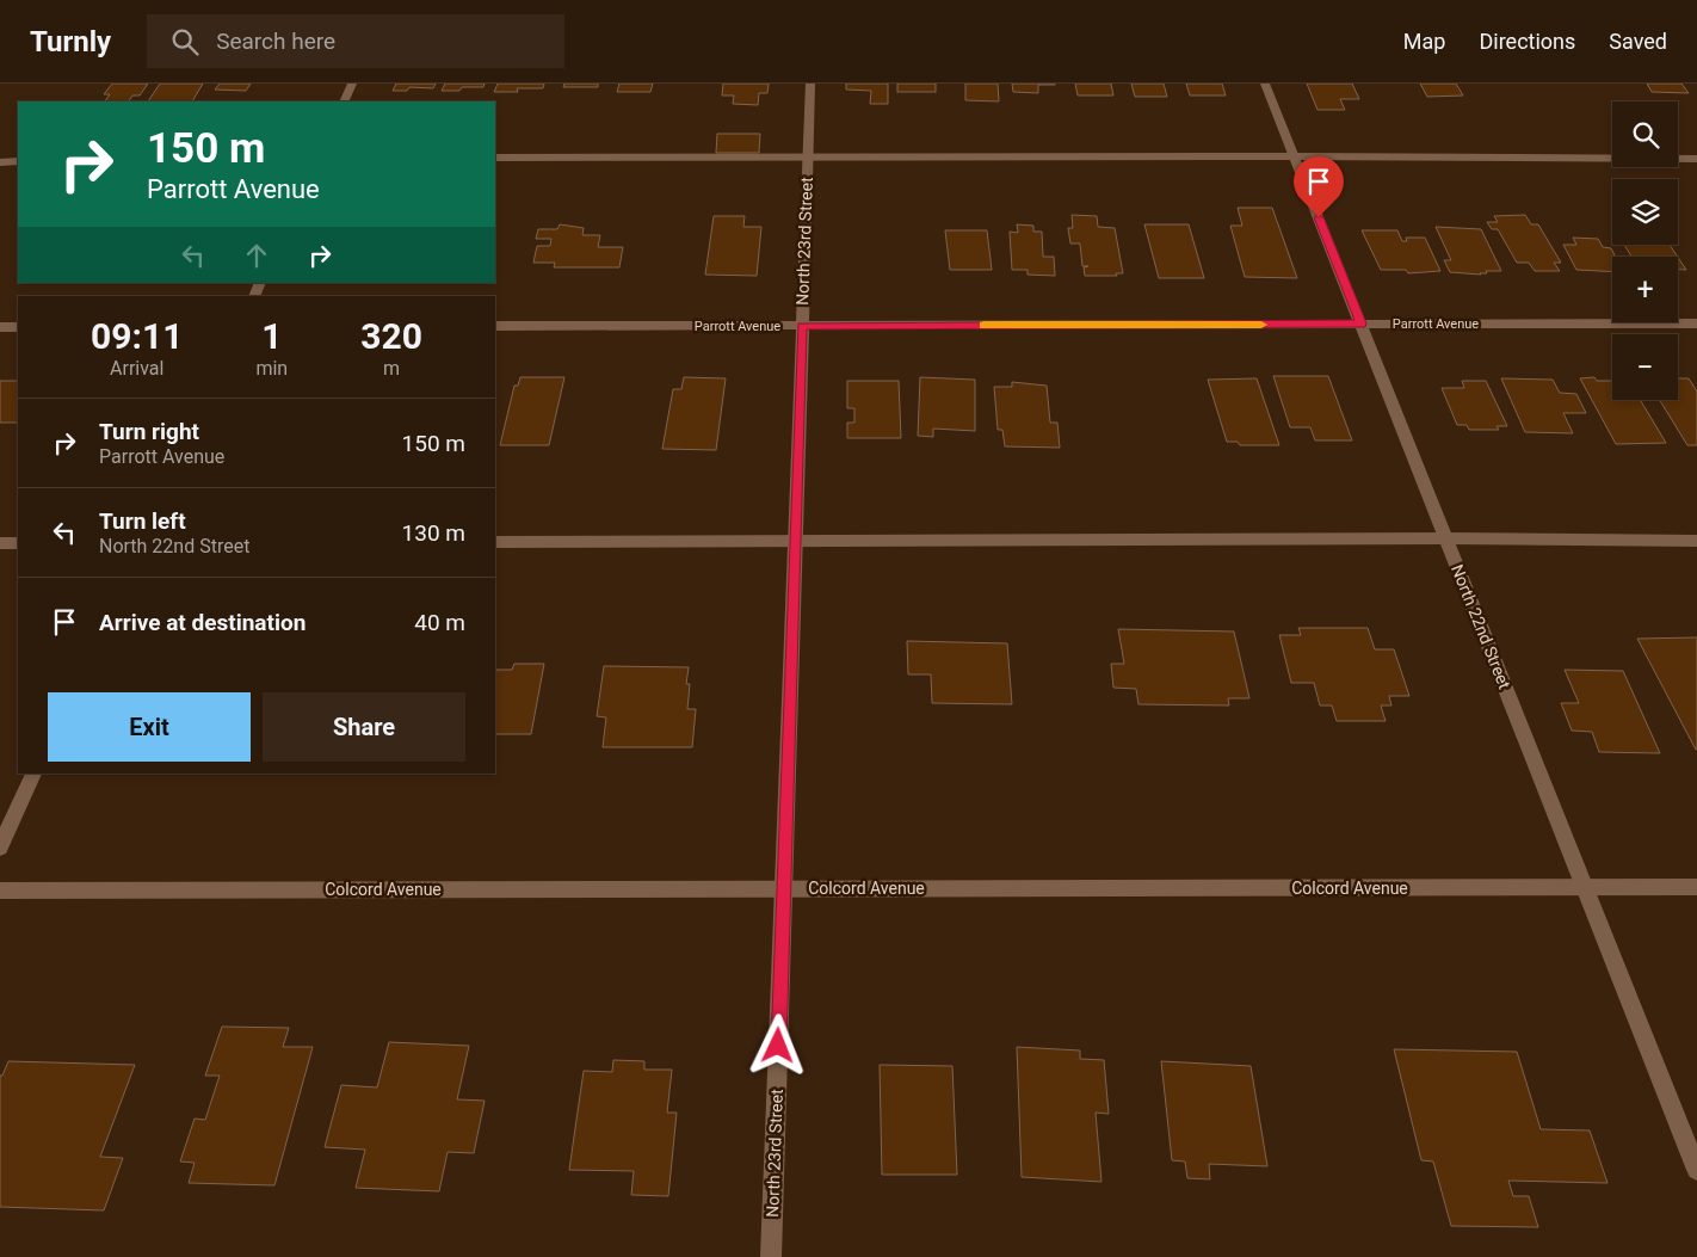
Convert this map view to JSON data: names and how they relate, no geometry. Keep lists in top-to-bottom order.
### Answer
{
  "streets": {
    "street": [
      "North 23rd Street",
      "Parrott Avenue",
      "North 22nd Street",
      "Colcord Avenue"
    ]
  },
  "crossings": [
    ["North 23rd Street", "Parrott Avenue"],
    ["North 23rd Street", "Colcord Avenue"],
    ["Parrott Avenue", "North 22nd Street"],
    ["North 22nd Street", "Colcord Avenue"]
  ],
  "page": {
    "header": "Turnly",
    "search": "Search here",
    "nav": ["Map", "Directions", "Saved"],
    "map_buttons": ["+", "−"],
    "turn": ["150 m", "Parrott Avenue"],
    "eta": [
      "09:11",
      "Arrival",
      "1",
      "min",
      "320",
      "m"
    ],
    "list": [
      {
        "name": "Turn right",
        "note": "Parrott Avenue",
        "value": "150 m"
      },
      {
        "name": "Turn left",
        "note": "North 22nd Street",
        "value": "130 m"
      },
      {
        "name": "Arrive at destination",
        "value": "40 m"
      }
    ],
    "buttons": ["Exit", "Share"]
  }
}
